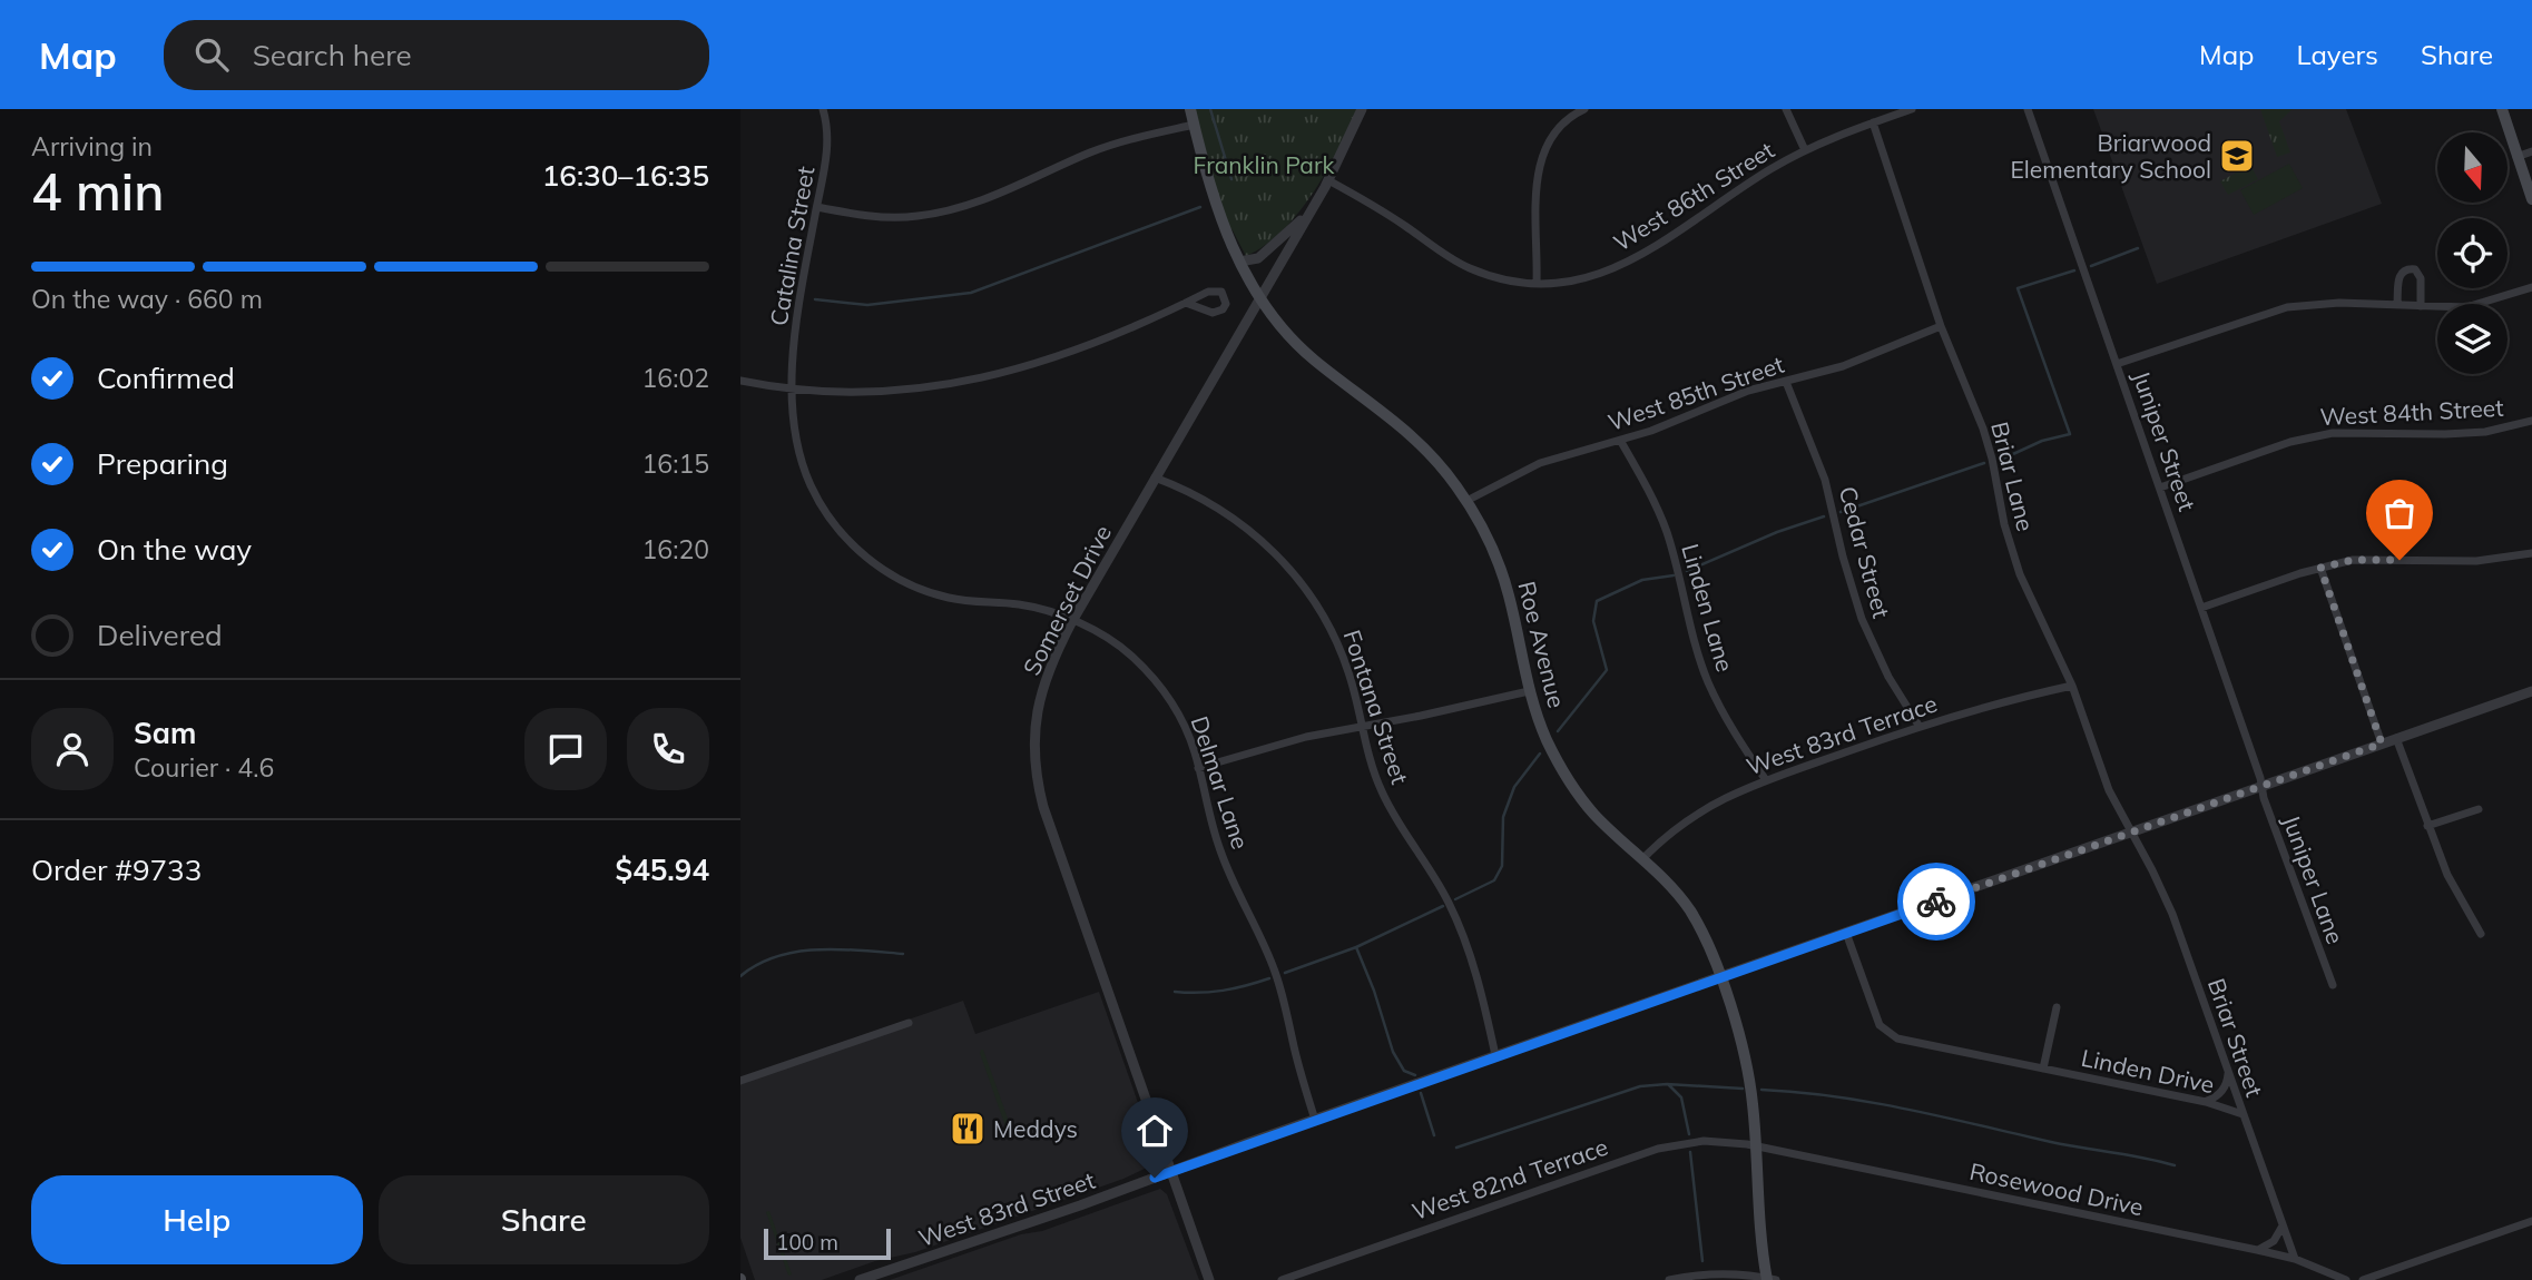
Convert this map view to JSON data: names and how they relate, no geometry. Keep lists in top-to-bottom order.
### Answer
{
  "streets": {
    "main road": ["Roe Avenue"],
    "street": [
      "West 86th Street",
      "Catalina Street",
      "West 85th Street",
      "West 84th Street",
      "Juniper Street",
      "Briar Lane",
      "Cedar Street",
      "Somerset Drive",
      "Linden Lane",
      "Fontana Street",
      "West 83rd Terrace",
      "Delmar Lane",
      "Juniper Lane",
      "Briar Street",
      "Linden Drive",
      "West 82nd Terrace",
      "Rosewood Drive",
      "West 83rd Street"
    ]
  },
  "crossings": [
    ["West 86th Street", "Briar Lane"],
    ["West 86th Street", "Somerset Drive"],
    ["Catalina Street", "Delmar Lane"],
    ["West 85th Street", "Briar Lane"],
    ["West 85th Street", "Cedar Street"],
    ["West 85th Street", "Linden Lane"],
    ["West 85th Street", "Roe Avenue"],
    ["West 84th Street", "Juniper Street"],
    ["Juniper Street", "Juniper Lane"],
    ["Juniper Street", "West 83rd Street"],
    ["Briar Lane", "West 83rd Terrace"],
    ["Briar Lane", "Briar Street"],
    ["Briar Lane", "West 83rd Street"],
    ["Cedar Street", "West 83rd Terrace"],
    ["Somerset Drive", "Roe Avenue"],
    ["Somerset Drive", "Fontana Street"],
    ["Somerset Drive", "Delmar Lane"],
    ["Somerset Drive", "West 83rd Street"],
    ["Linden Lane", "West 83rd Terrace"],
    ["Roe Avenue", "West 83rd Terrace"],
    ["Roe Avenue", "West 82nd Terrace"],
    ["Roe Avenue", "Rosewood Drive"],
    ["Roe Avenue", "West 83rd Street"],
    ["Fontana Street", "West 83rd Street"],
    ["Delmar Lane", "West 83rd Street"],
    ["Juniper Lane", "West 83rd Street"],
    ["Briar Street", "Linden Drive"],
    ["Briar Street", "Rosewood Drive"],
    ["Briar Street", "West 83rd Street"],
    ["Linden Drive", "West 83rd Street"],
    ["West 82nd Terrace", "Rosewood Drive"]
  ],
  "parks": ["Franklin Park"],
  "places": {
    "school or university": ["Briarwood Elementary School"],
    "restaurant": ["Meddys"]
  },
  "scale_bar": "100 m",
  "north": "bottom",
  "page": {
    "header": "Map",
    "search": "Search here",
    "nav": ["Map", "Layers", "Share"],
    "heading": ["4 min", "Arriving in", "16:30–16:35"],
    "panel": [
      "Sam",
      "Courier · 4.6",
      "Order #9733",
      "$45.94"
    ],
    "bar": "On the way · 660 m",
    "list": [
      ["Confirmed", "16:02"],
      ["Preparing", "16:15"],
      ["On the way", "16:20"],
      "Delivered"
    ],
    "buttons": ["Help", "Share"],
    "scale": "100 m"
  }
}
